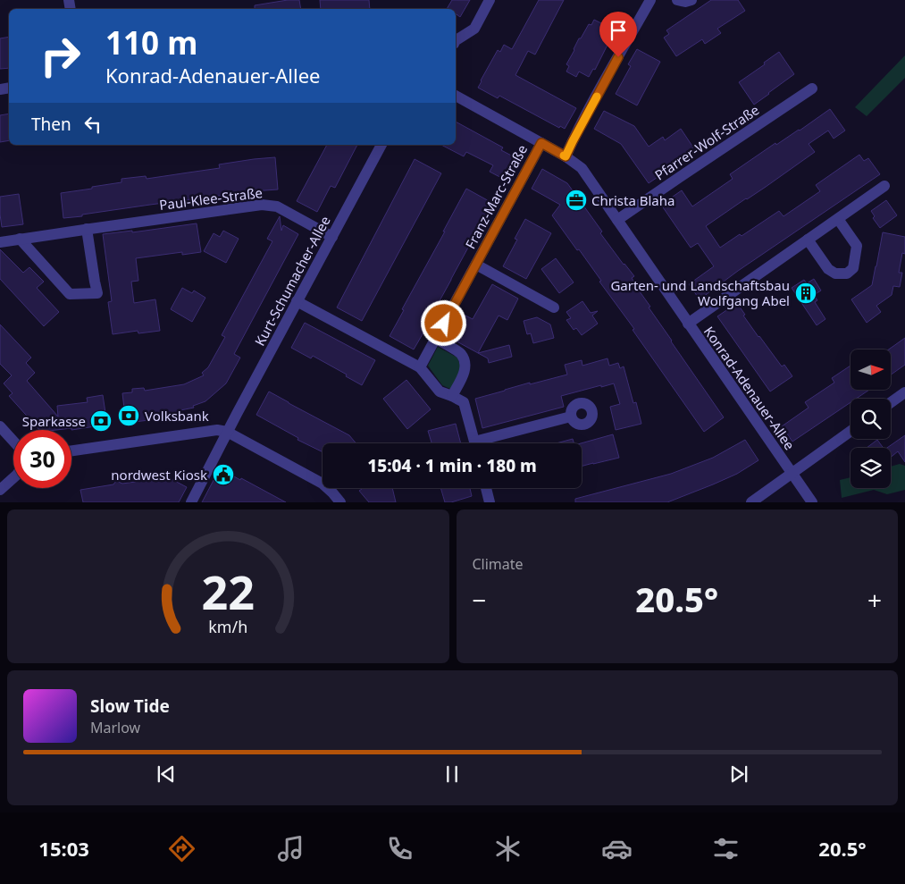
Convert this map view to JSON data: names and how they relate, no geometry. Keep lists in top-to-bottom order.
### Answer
{
  "streets": {
    "street": [
      "Pfarrer-Wolf-Straße",
      "Franz-Marc-Straße",
      "Paul-Klee-Straße",
      "Kurt-Schumacher-Allee",
      "Konrad-Adenauer-Allee"
    ]
  },
  "crossings": [
    ["Pfarrer-Wolf-Straße", "Konrad-Adenauer-Allee"],
    ["Franz-Marc-Straße", "Konrad-Adenauer-Allee"],
    ["Paul-Klee-Straße", "Kurt-Schumacher-Allee"]
  ],
  "places": {
    "office": ["Christa Blaha"],
    "building": ["Garten- und Landschaftsbau Wolfgang Abel"],
    "bank": ["Volksbank", "Sparkasse"],
    "public building": ["nordwest Kiosk"]
  },
  "north": "right",
  "page": {
    "turn": ["110 m", "Konrad-Adenauer-Allee"],
    "then": "Then",
    "limit": "30",
    "trip": "15:04 · 1 min · 180 m",
    "tile": "Climate",
    "heat": ["−", "20.5°", "+"],
    "song": ["Slow Tide", "Marlow"],
    "tabs": ["15:03", "20.5°"],
    "gauge": ["22", "km/h"]
  }
}
